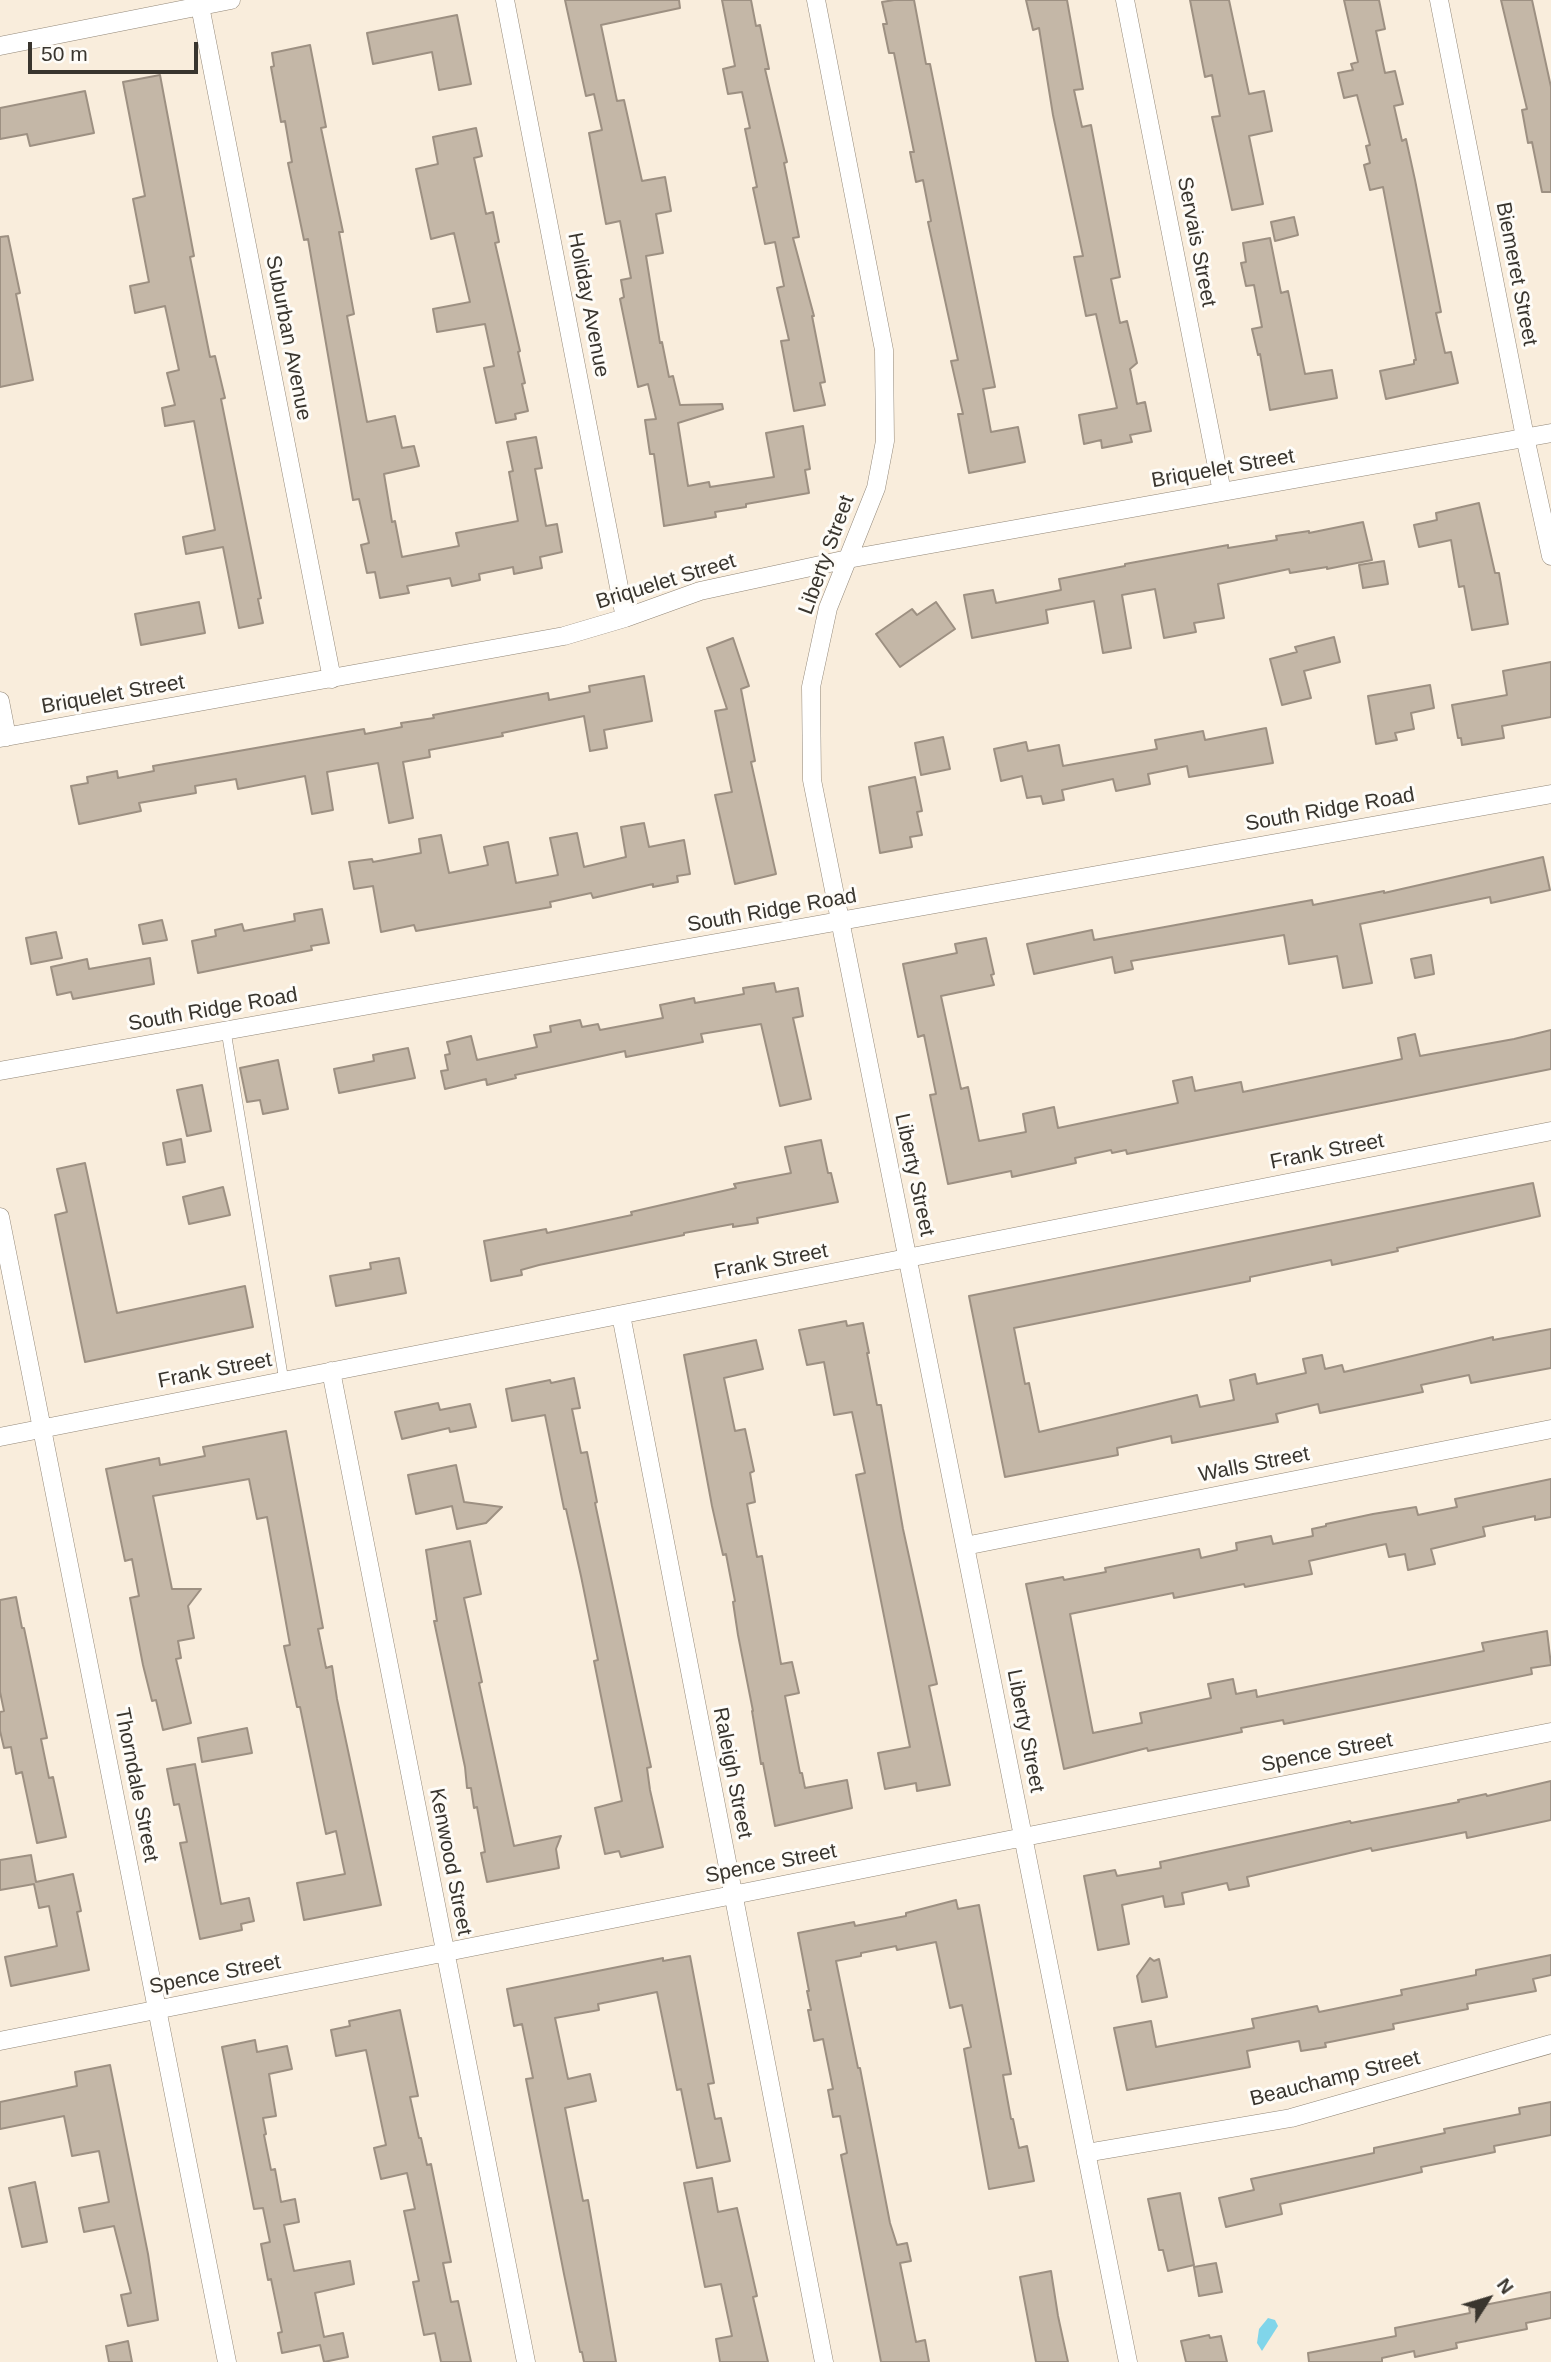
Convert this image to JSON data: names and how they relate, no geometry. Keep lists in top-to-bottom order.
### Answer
{
  "streets": {
    "street": [
      "Servais Street",
      "Biemeret Street",
      "Holiday Avenue",
      "Suburban Avenue",
      "Briquelet Street",
      "Liberty Street",
      "South Ridge Road",
      "Frank Street",
      "Walls Street",
      "Spence Street",
      "Raleigh Street",
      "Thorndale Street",
      "Kenwood Street",
      "Beauchamp Street"
    ]
  },
  "crossings": [
    ["Servais Street", "Briquelet Street"],
    ["Biemeret Street", "Briquelet Street"],
    ["Holiday Avenue", "Briquelet Street"],
    ["Suburban Avenue", "Briquelet Street"],
    ["Briquelet Street", "Liberty Street"],
    ["Liberty Street", "South Ridge Road"],
    ["Liberty Street", "Frank Street"],
    ["Liberty Street", "Walls Street"],
    ["Liberty Street", "Spence Street"],
    ["Liberty Street", "Beauchamp Street"],
    ["Frank Street", "Raleigh Street"],
    ["Frank Street", "Thorndale Street"],
    ["Frank Street", "Kenwood Street"],
    ["Spence Street", "Raleigh Street"],
    ["Spence Street", "Thorndale Street"],
    ["Spence Street", "Kenwood Street"]
  ],
  "scale_bar": "50 m",
  "north": "top right"
}
